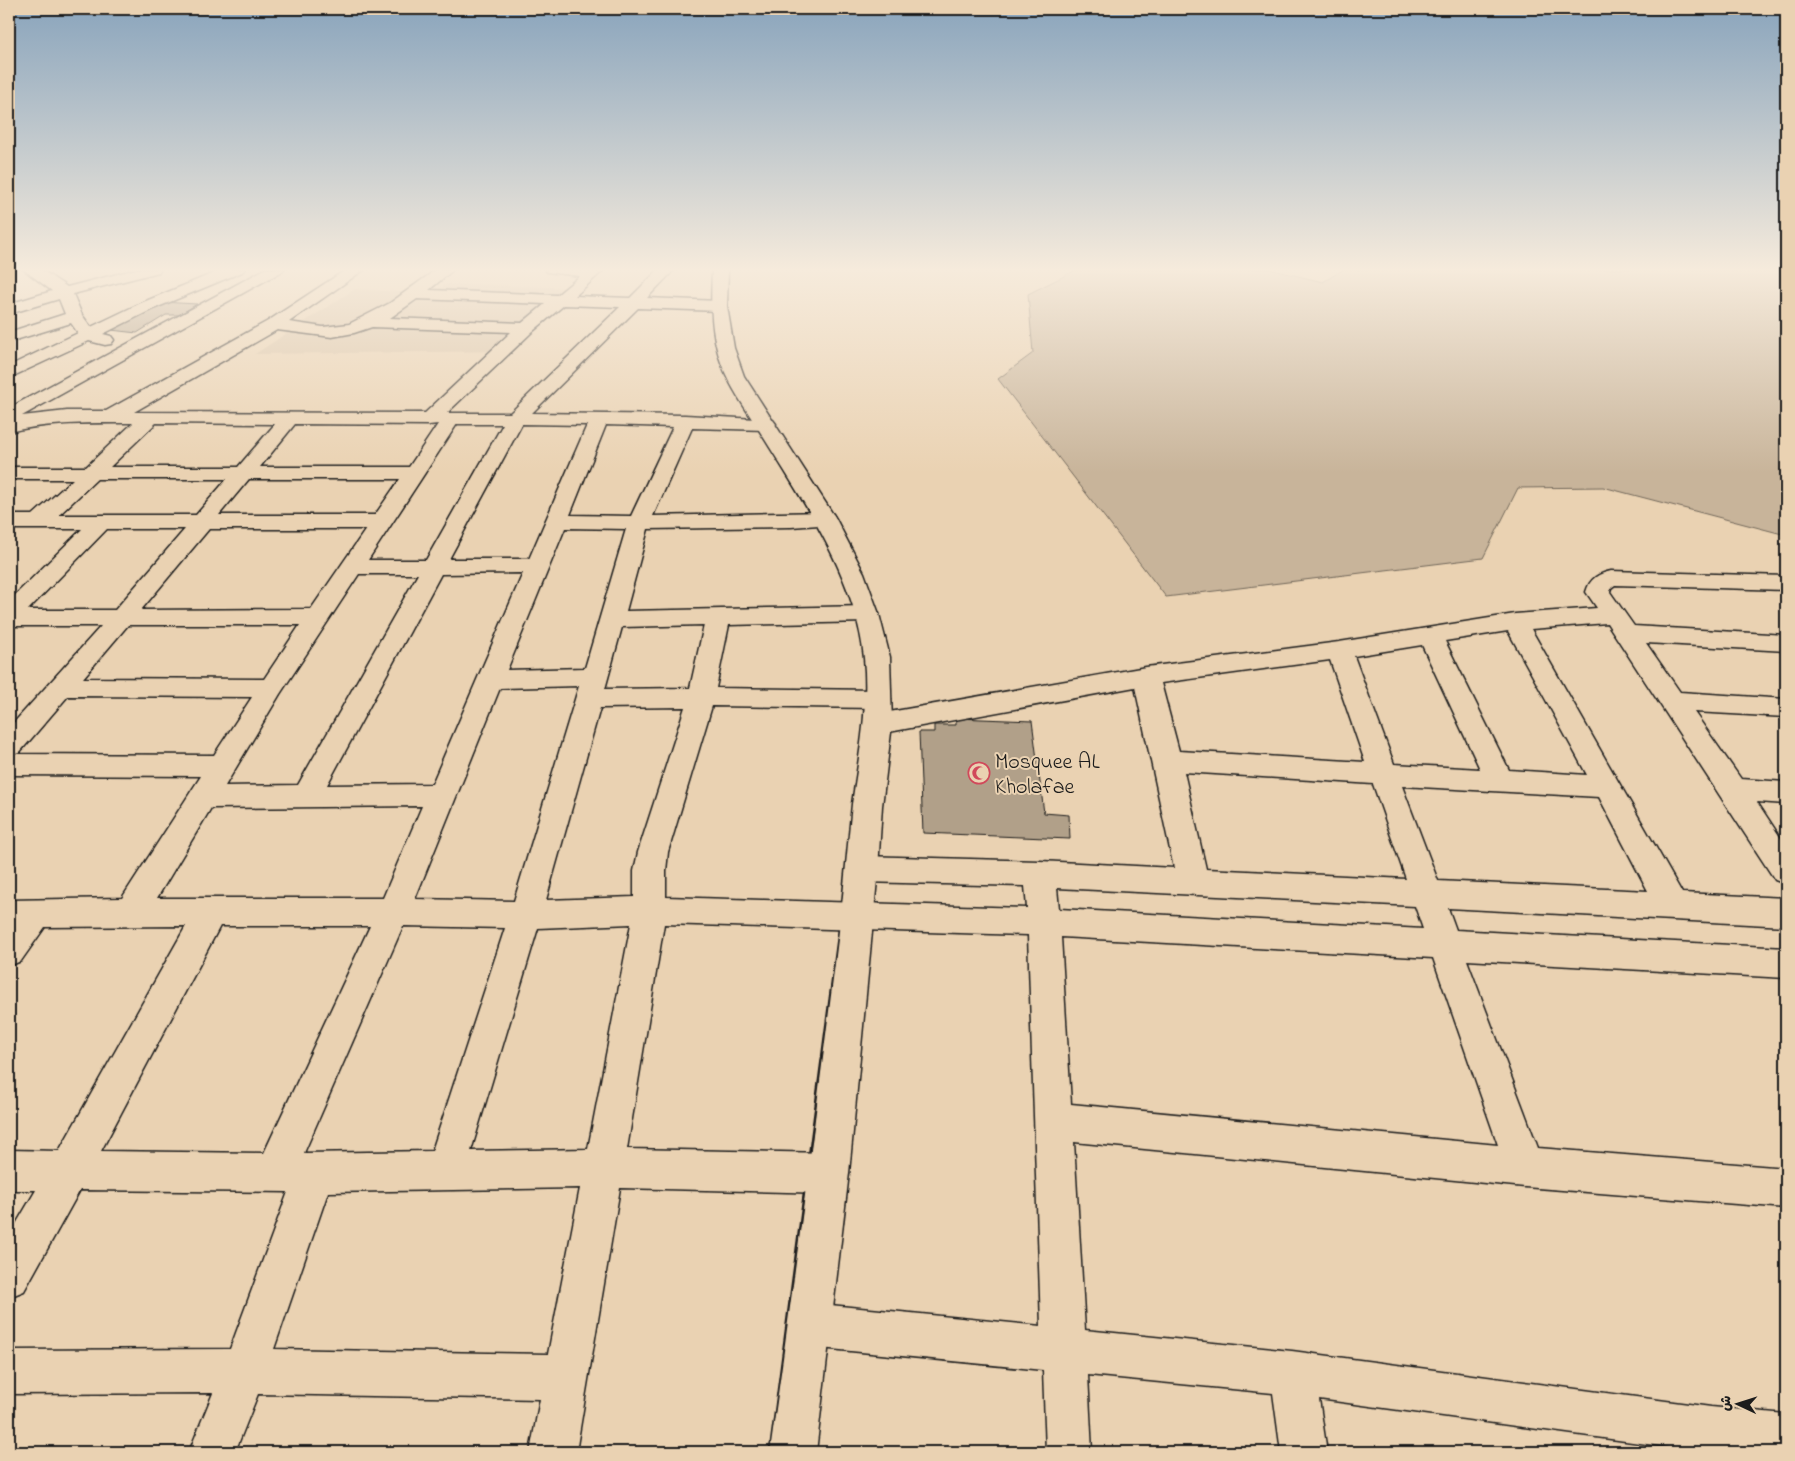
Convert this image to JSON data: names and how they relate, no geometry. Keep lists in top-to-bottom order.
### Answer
{
  "places": {
    "mosque": ["Mosquee AL Kholafae"]
  },
  "north": "left"
}
